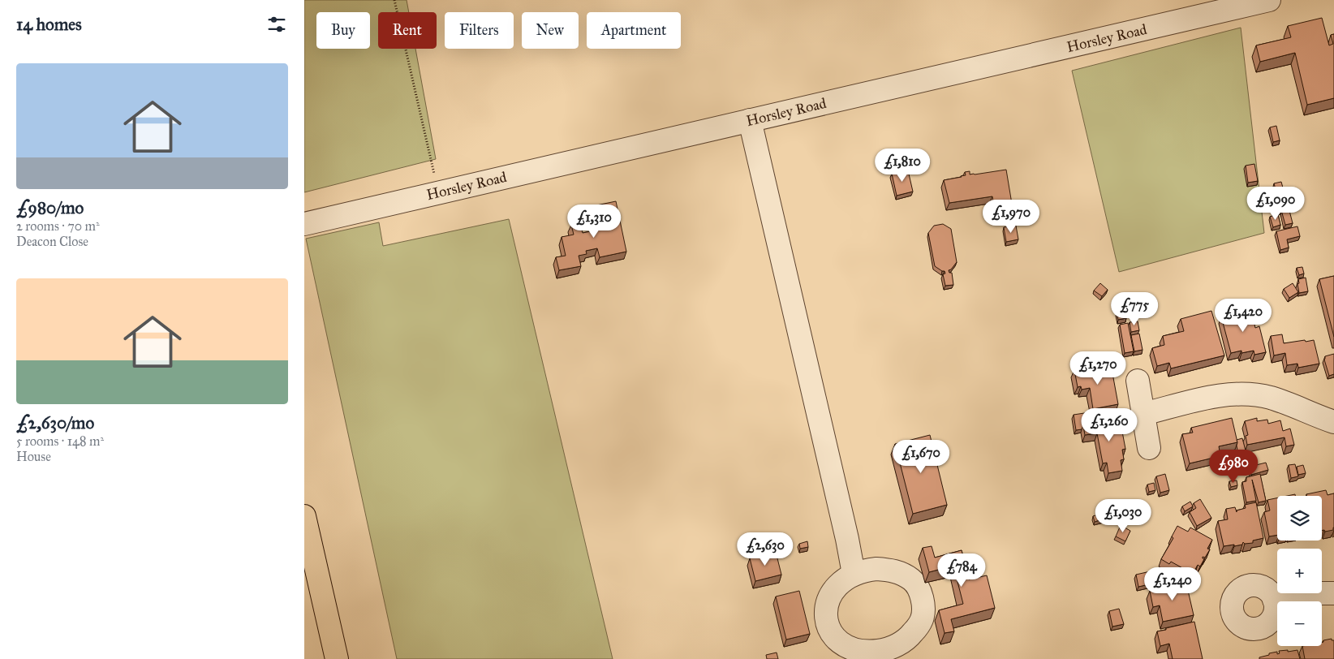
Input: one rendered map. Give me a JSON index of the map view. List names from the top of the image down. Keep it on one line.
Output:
{"streets":{"street":["Horsley Road"]},"page":{"heading":"14 homes","chip":["Buy","Rent","Filters","New","Apartment"],"list":[{"name":"£980/mo","note":"2 rooms · 70 m² · Deacon Close"},{"name":"£2,630/mo","note":"5 rooms · 148 m² · House"}],"price":["£1,810","£1,090","£1,970","£1,310","£775","£1,420","£1,270","£1,260","£1,670","£980","£1,030","£2,630","£784","£1,240"],"map_buttons":["+","−"]}}
